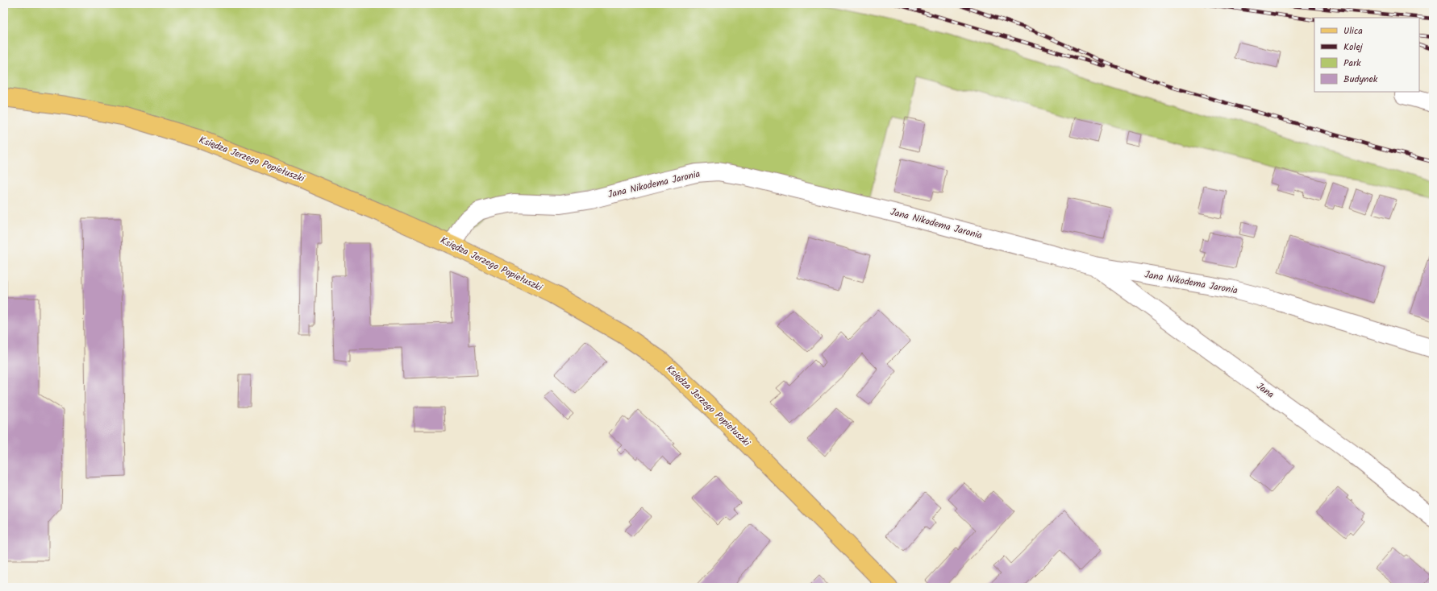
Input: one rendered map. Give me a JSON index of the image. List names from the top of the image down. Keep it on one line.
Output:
{"streets":{"main road":["Księdza Jerzego Popiełuszki"],"street":["Jana Nikodema Jaronia","Jana"]},"crossings":[["Księdza Jerzego Popiełuszki","Jana Nikodema Jaronia"],["Jana Nikodema Jaronia","Jana"]],"legend":["Ulica","Kolej","Park","Budynek"]}
